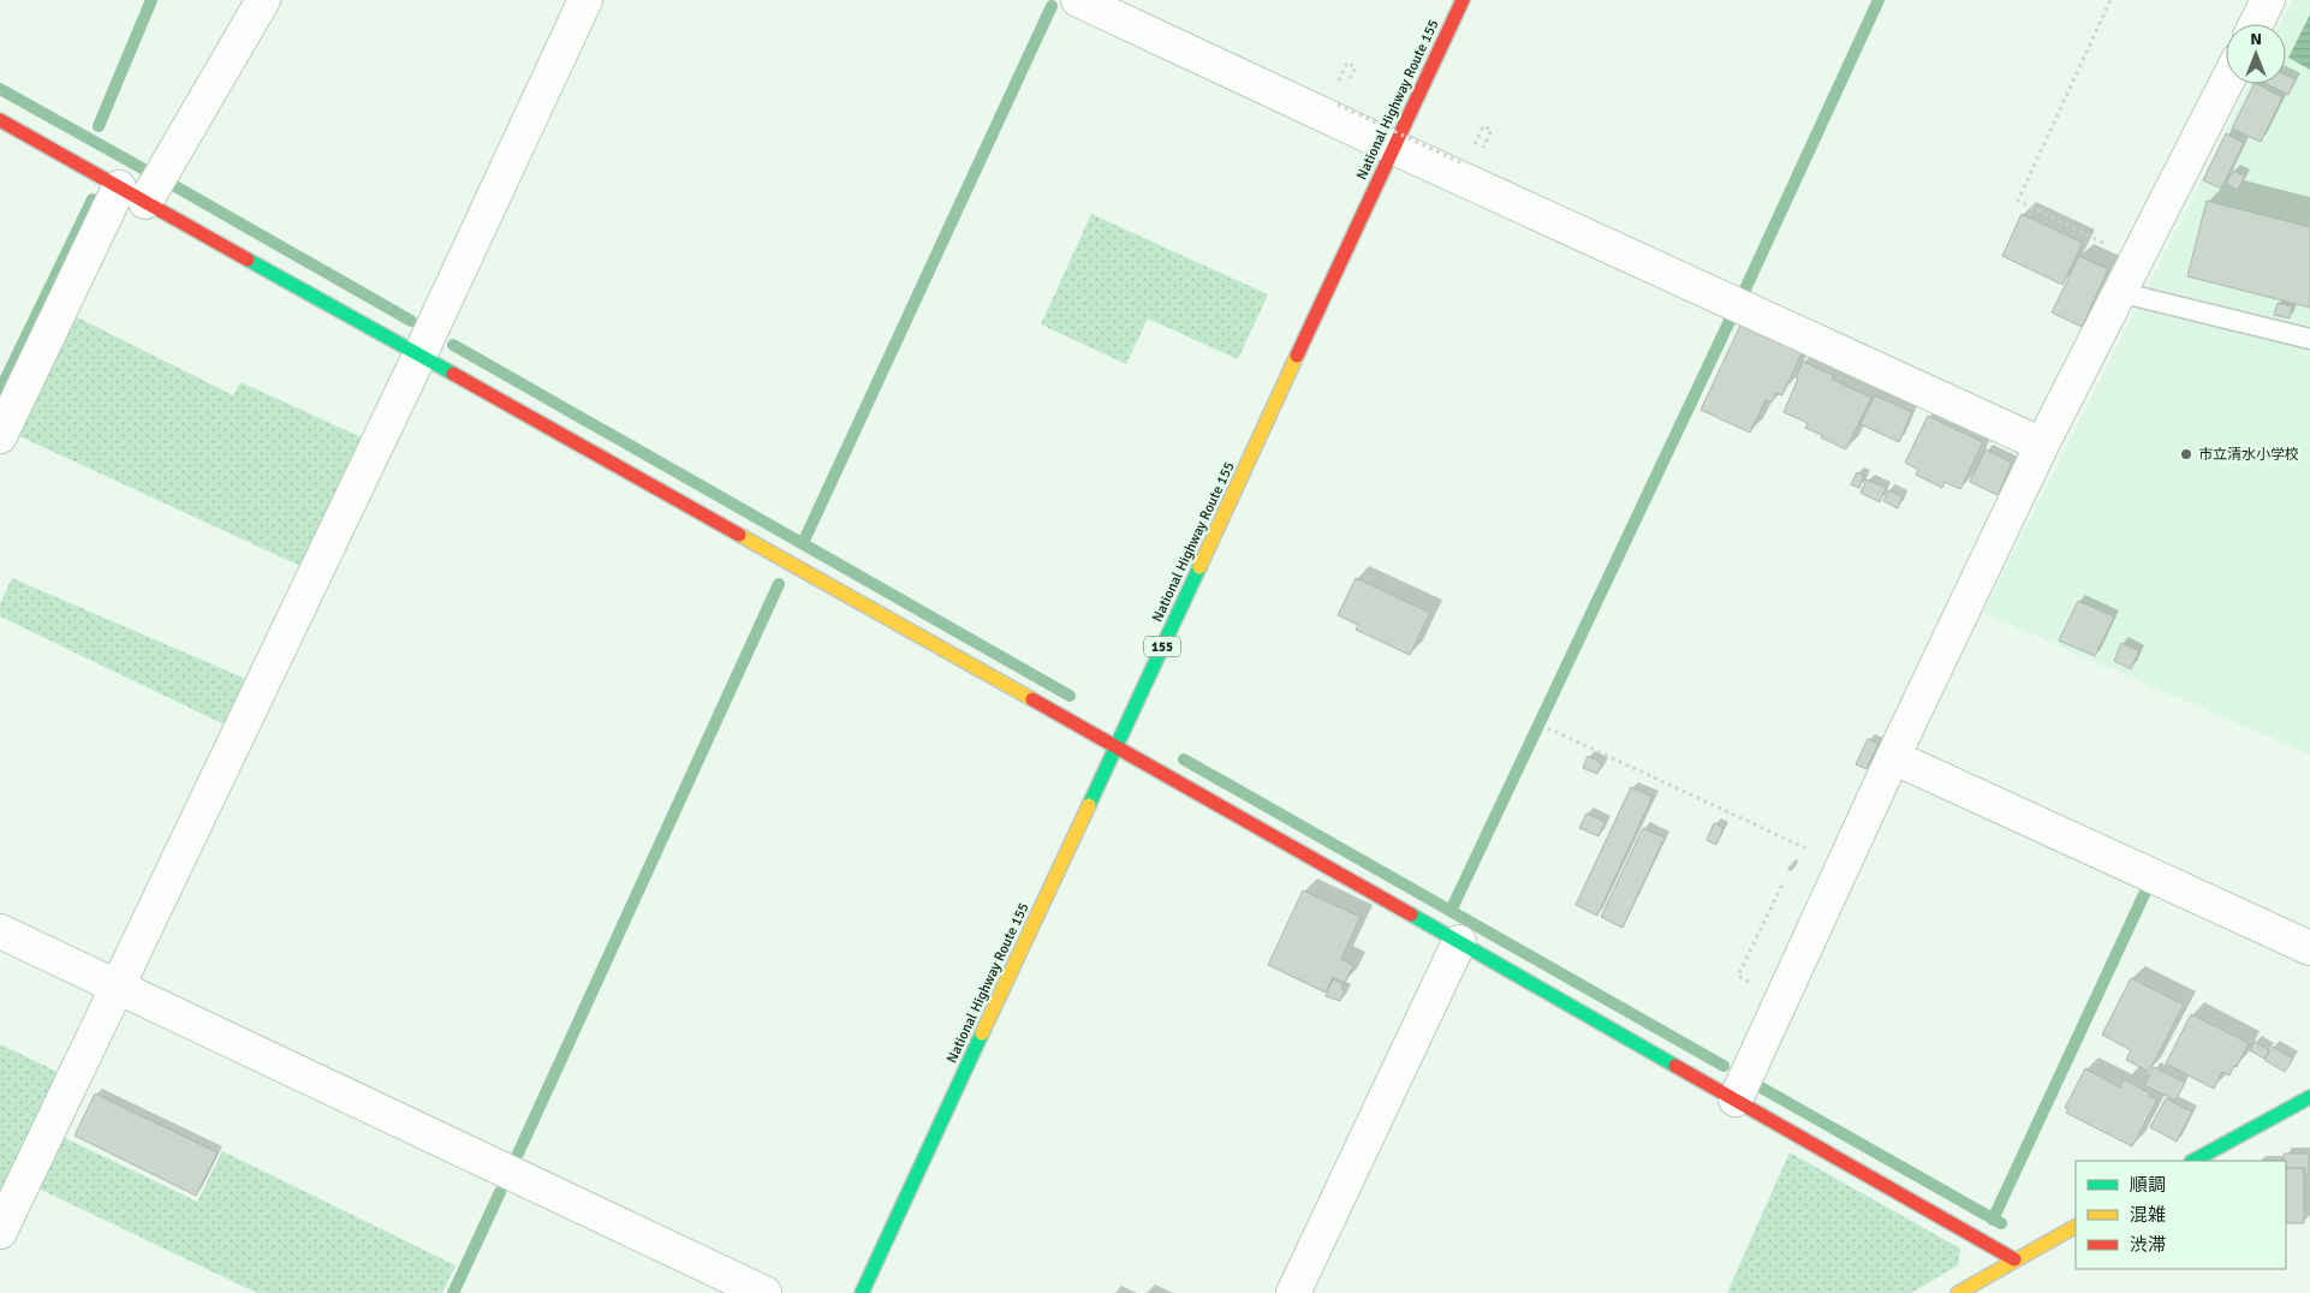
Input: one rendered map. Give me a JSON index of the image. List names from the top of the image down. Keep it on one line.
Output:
{"streets":{"main road":["National Highway Route 155","155"]},"places":["市立清水小学校"],"legend":["順調","混雑","渋滞"],"north":"top"}
